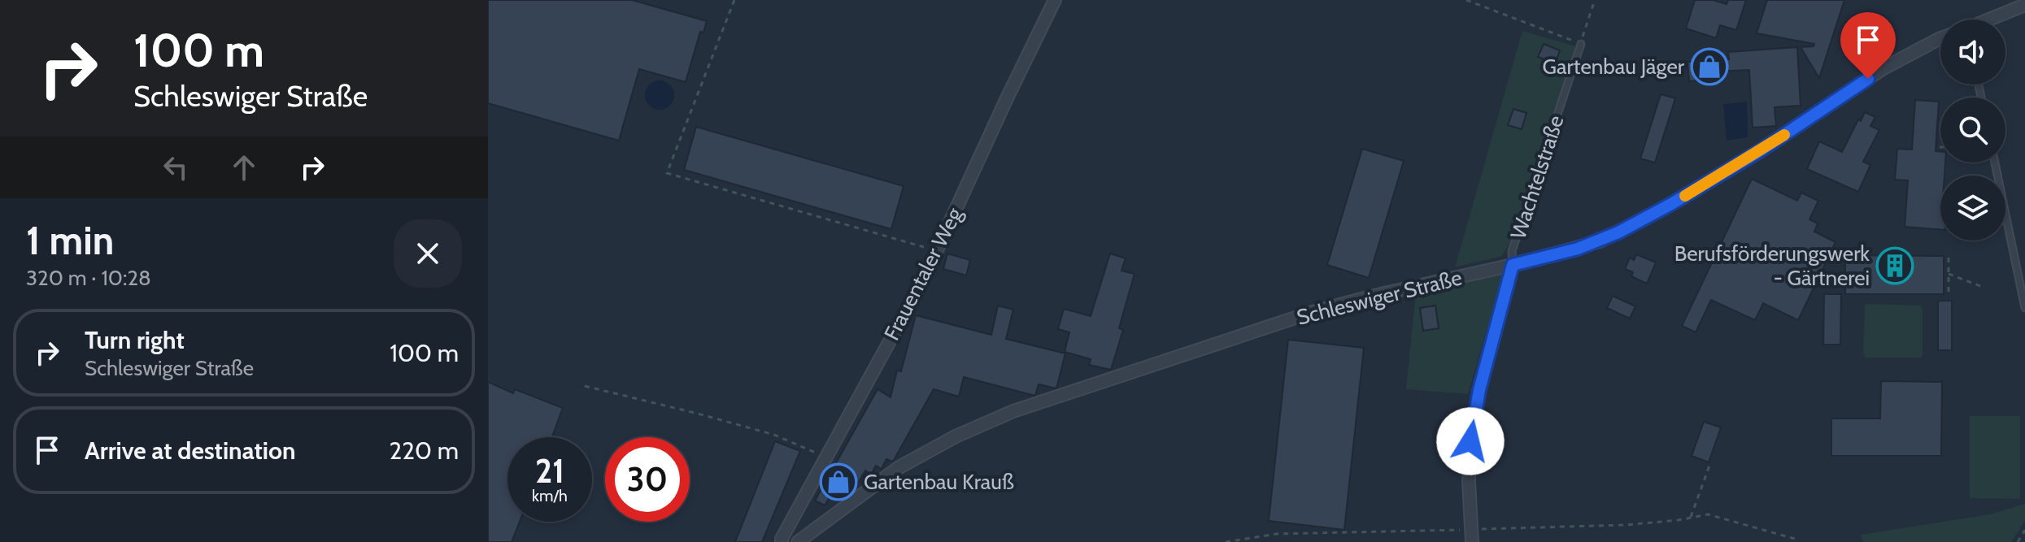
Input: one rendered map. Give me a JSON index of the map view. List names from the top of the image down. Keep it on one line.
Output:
{"streets":{"street":["Wachtelstraße","Frauentaler Weg","Schleswiger Straße"]},"crossings":[["Wachtelstraße","Schleswiger Straße"]],"places":{"shop":["Gartenbau Jäger","Gartenbau Krauß"],"building":["Berufsförderungswerk - Gärtnerei"]},"page":{"turn":["100 m","Schleswiger Straße"],"heading":["1 min","320 m · 10:28"],"list":[{"name":"Turn right","note":"Schleswiger Straße","value":"100 m"},{"name":"Arrive at destination","value":"220 m"}],"speed":"21 km/h","limit":"30"}}
